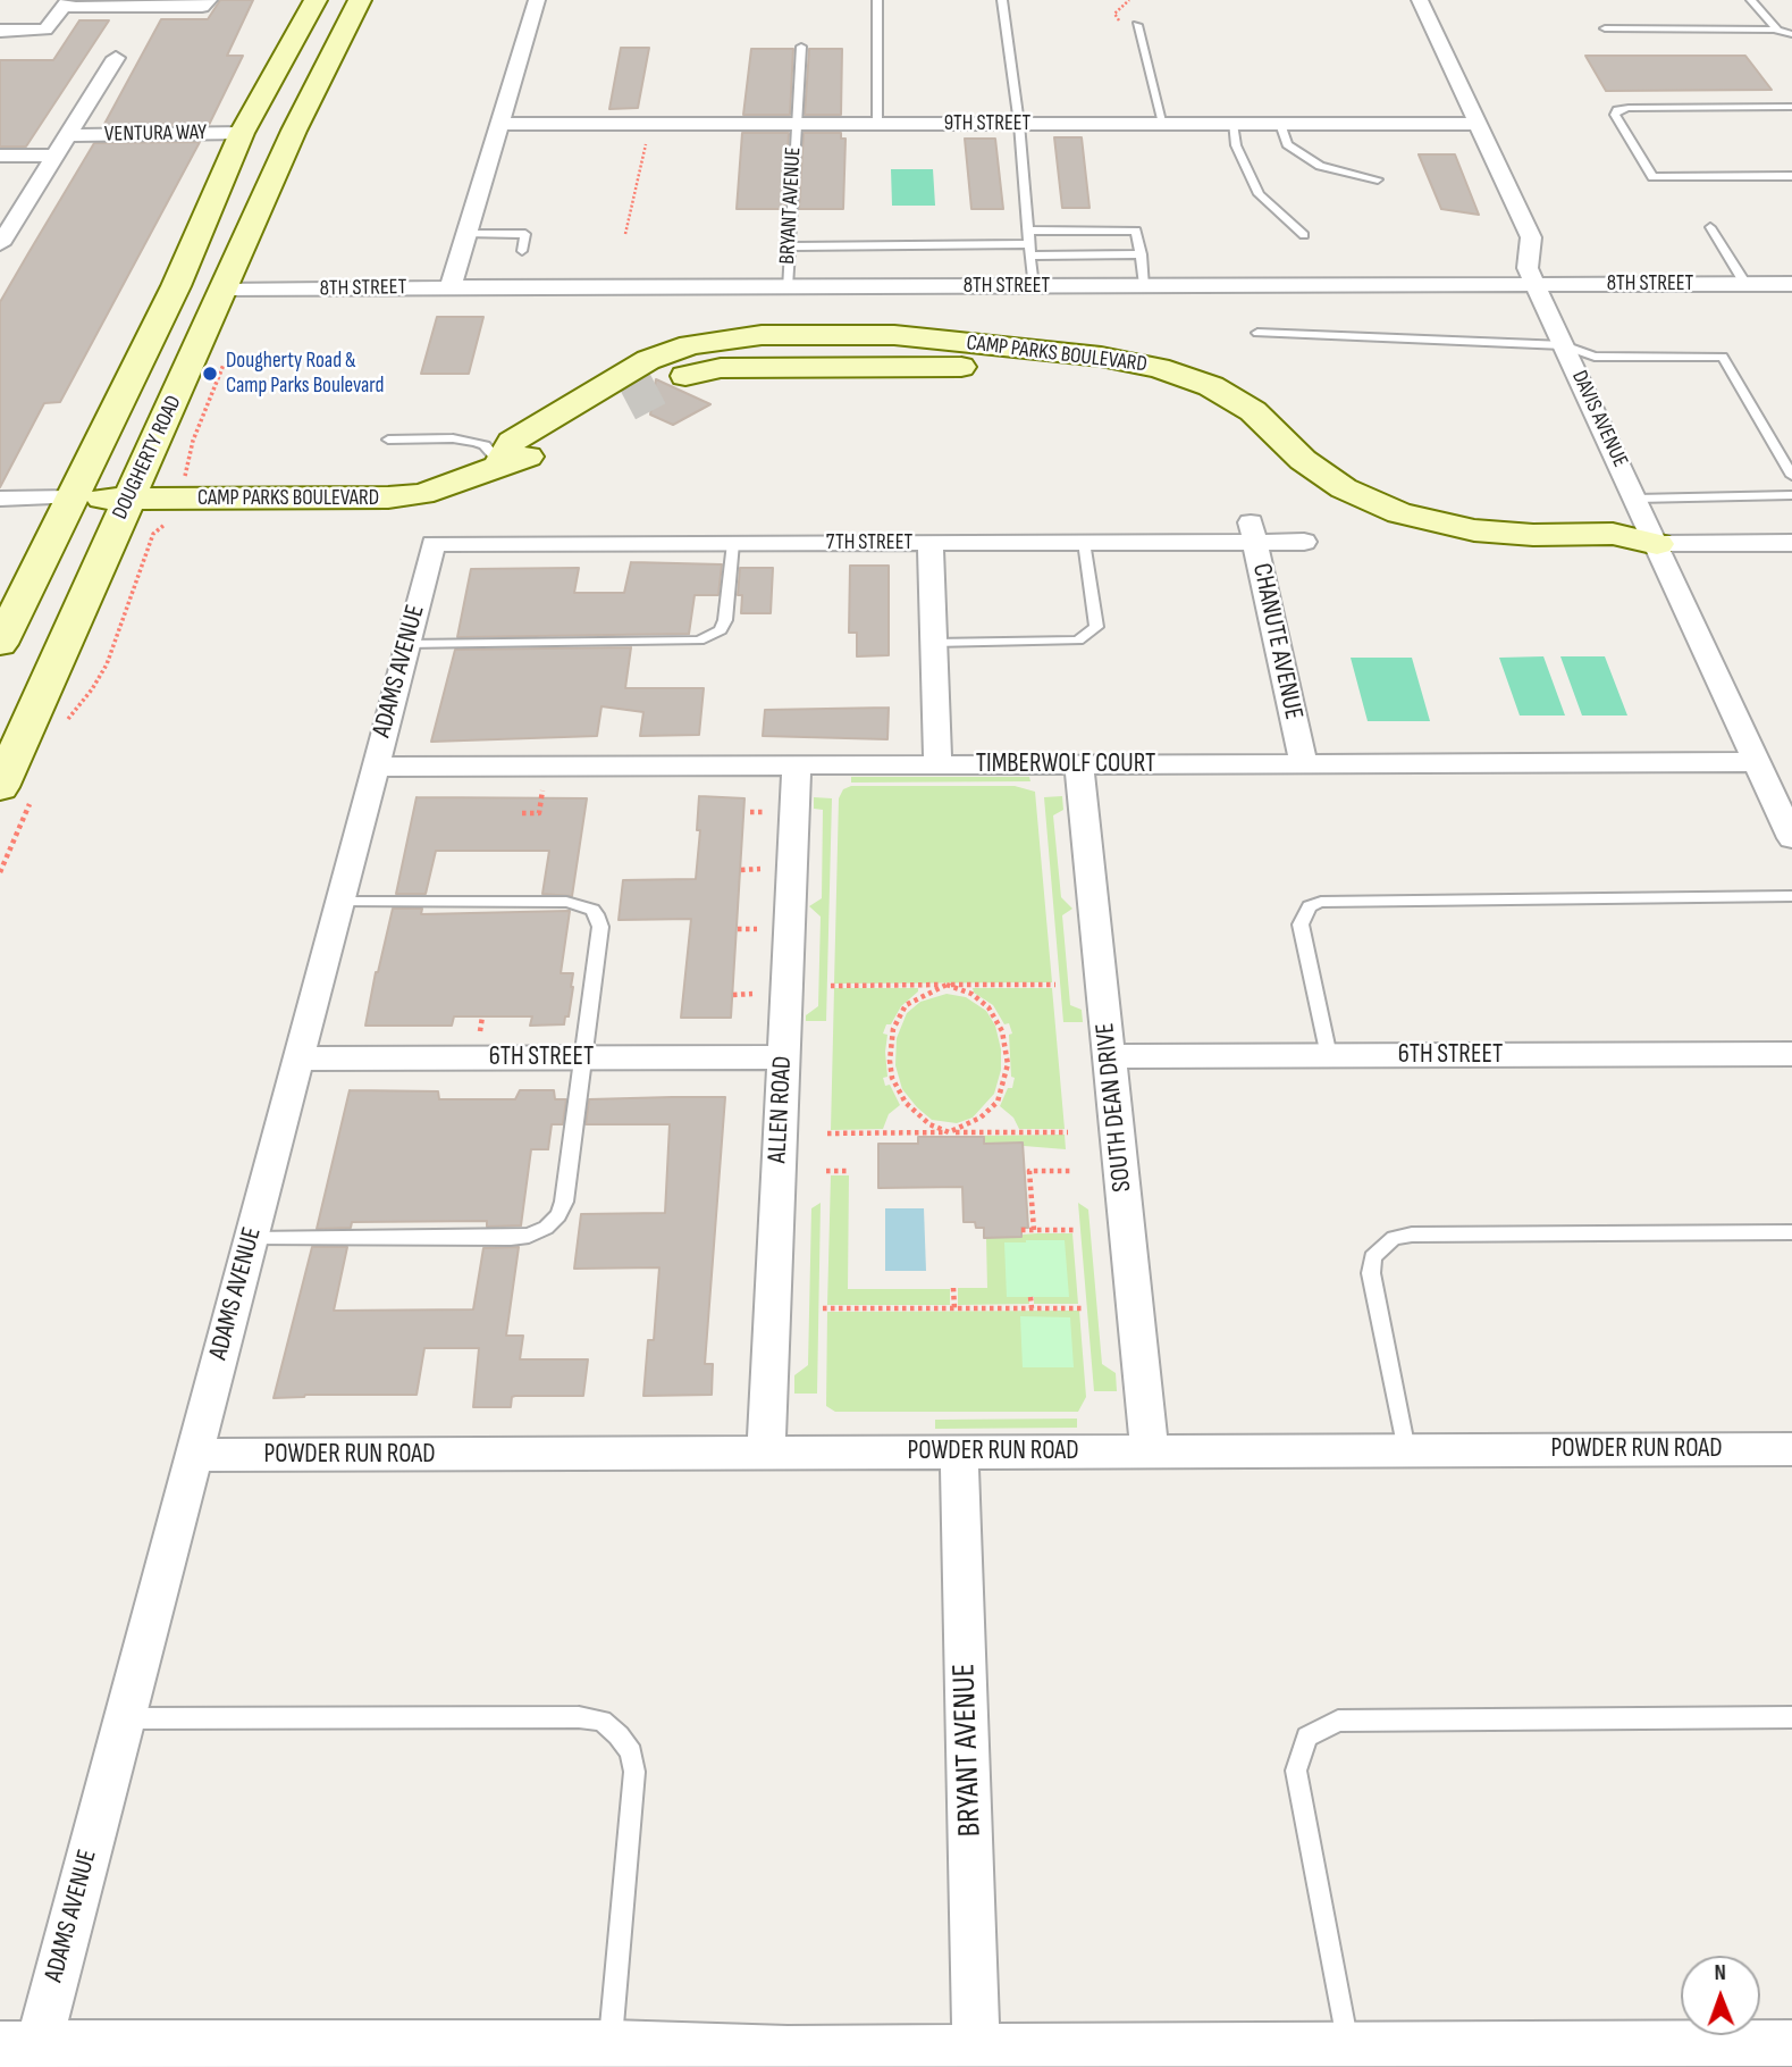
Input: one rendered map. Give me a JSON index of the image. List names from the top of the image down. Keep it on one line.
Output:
{"streets":{"main road":["CAMP PARKS BOULEVARD","DOUGHERTY ROAD"],"street":["9TH STREET","VENTURA WAY","BRYANT AVENUE","8TH STREET","DAVIS AVENUE","7TH STREET","CHANUTE AVENUE","ADAMS AVENUE","TIMBERWOLF COURT","6TH STREET","SOUTH DEAN DRIVE","ALLEN ROAD","POWDER RUN ROAD"]},"crossings":[["9TH STREET","BRYANT AVENUE"],["9TH STREET","DAVIS AVENUE"],["VENTURA WAY","DOUGHERTY ROAD"],["BRYANT AVENUE","8TH STREET"],["BRYANT AVENUE","POWDER RUN ROAD"],["8TH STREET","DAVIS AVENUE"],["8TH STREET","DOUGHERTY ROAD"],["CAMP PARKS BOULEVARD","DAVIS AVENUE"],["CAMP PARKS BOULEVARD","DOUGHERTY ROAD"],["DAVIS AVENUE","TIMBERWOLF COURT"],["7TH STREET","CHANUTE AVENUE"],["7TH STREET","ADAMS AVENUE"],["CHANUTE AVENUE","TIMBERWOLF COURT"],["ADAMS AVENUE","TIMBERWOLF COURT"],["ADAMS AVENUE","6TH STREET"],["ADAMS AVENUE","POWDER RUN ROAD"],["TIMBERWOLF COURT","SOUTH DEAN DRIVE"],["TIMBERWOLF COURT","ALLEN ROAD"],["6TH STREET","SOUTH DEAN DRIVE"],["6TH STREET","ALLEN ROAD"],["SOUTH DEAN DRIVE","POWDER RUN ROAD"],["ALLEN ROAD","POWDER RUN ROAD"]],"places":["Dougherty Road & Camp Parks Boulevard"],"north":"top"}
